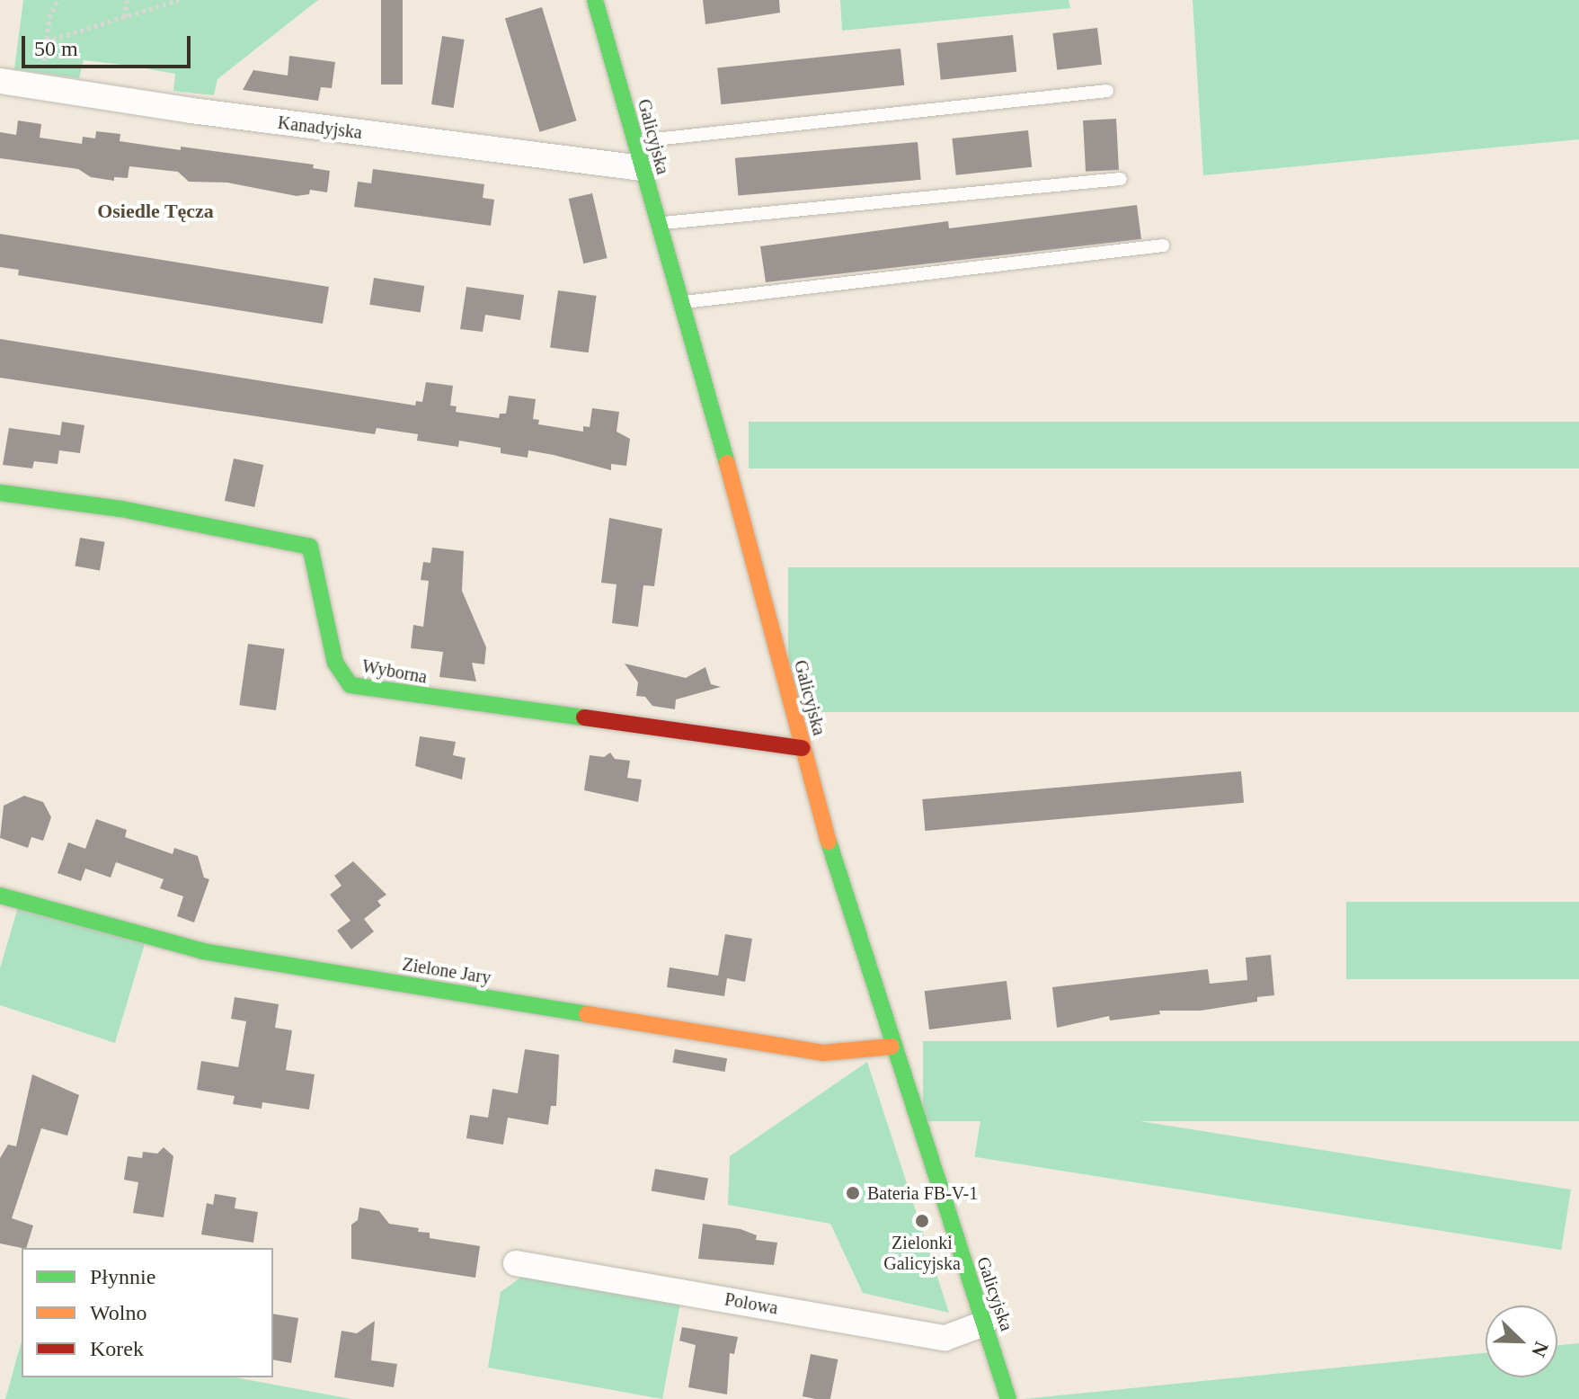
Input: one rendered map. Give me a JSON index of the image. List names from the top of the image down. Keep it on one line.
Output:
{"streets":{"street":["Kanadyjska","Galicyjska","Wyborna","Zielone Jary","Polowa"]},"crossings":[["Kanadyjska","Galicyjska"],["Galicyjska","Wyborna"],["Galicyjska","Zielone Jary"],["Galicyjska","Polowa"]],"districts":["Osiedle Tęcza"],"places":["Bateria FB-V-1","Zielonki Galicyjska"],"legend":["Płynnie","Wolno","Korek"],"scale_bar":"50 m","north":"bottom right"}
